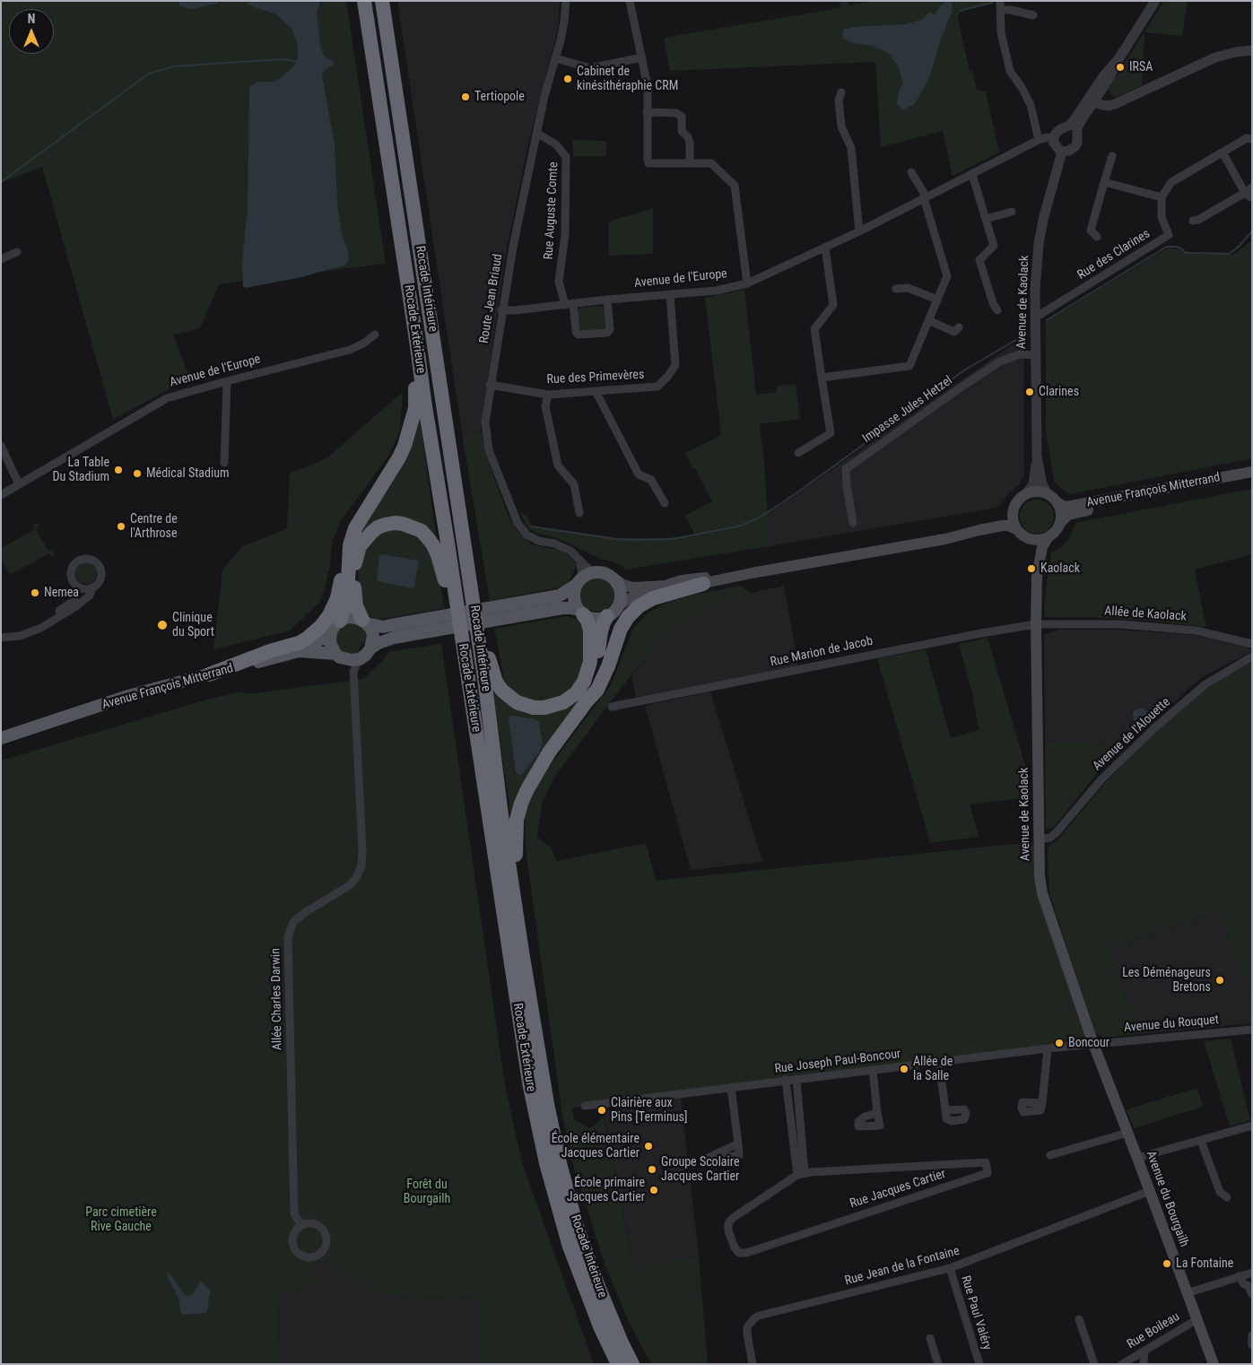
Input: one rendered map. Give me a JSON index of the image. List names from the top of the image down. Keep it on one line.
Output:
{"streets":{"highway":["Rocade Intérieure","Rocade Extérieure"],"main road":["Avenue de Kaolack","Avenue François Mitterrand","Avenue du Bourgailh"],"street":["Rue Auguste Comte","Rue des Clarines","Avenue de l'Europe","Route Jean Briaud","Rue des Primevères","Impasse Jules Hetzel","Allée de Kaolack","Rue Marion de Jacob","Avenue de l'Alouette","Allée Charles Darwin","Avenue du Rouquet","Rue Joseph Paul-Boncour","Rue Jacques Cartier","Rue Jean de la Fontaine","Rue Paul Valéry","Rue Boileau"]},"crossings":[["Rue Auguste Comte","Avenue de l'Europe"],["Rue Auguste Comte","Route Jean Briaud"],["Rue des Clarines","Avenue de Kaolack"],["Avenue de l'Europe","Route Jean Briaud"],["Avenue de l'Europe","Avenue de Kaolack"],["Avenue de l'Europe","Rue des Primevères"],["Route Jean Briaud","Rue des Primevères"],["Avenue de Kaolack","Impasse Jules Hetzel"],["Avenue de Kaolack","Avenue François Mitterrand"],["Avenue de Kaolack","Allée de Kaolack"],["Avenue de Kaolack","Rue Marion de Jacob"],["Avenue de Kaolack","Avenue de l'Alouette"],["Avenue de Kaolack","Avenue du Rouquet"],["Avenue de Kaolack","Rue Joseph Paul-Boncour"],["Avenue de Kaolack","Avenue du Bourgailh"],["Avenue François Mitterrand","Allée Charles Darwin"],["Allée de Kaolack","Rue Marion de Jacob"],["Avenue du Rouquet","Rue Joseph Paul-Boncour"],["Avenue du Rouquet","Avenue du Bourgailh"],["Rue Joseph Paul-Boncour","Avenue du Bourgailh"],["Avenue du Bourgailh","Rue Jean de la Fontaine"],["Avenue du Bourgailh","Rue Boileau"],["Rue Jean de la Fontaine","Rue Paul Valéry"]],"parks":["Forêt du Bourgailh","Parc cimetière Rive Gauche"],"places":["IRSA","Cabinet de kinésithéraphie CRM","Tertiopole","Clarines","La Table Du Stadium","Médical Stadium","Centre de l'Arthrose","Kaolack","Nemea","Clinique du Sport","Les Déménageurs Bretons","Boncour","Allée de la Salle","Clairière aux Pins [Terminus]","École élémentaire Jacques Cartier","Groupe Scolaire Jacques Cartier","École primaire Jacques Cartier","La Fontaine"],"north":"top"}
